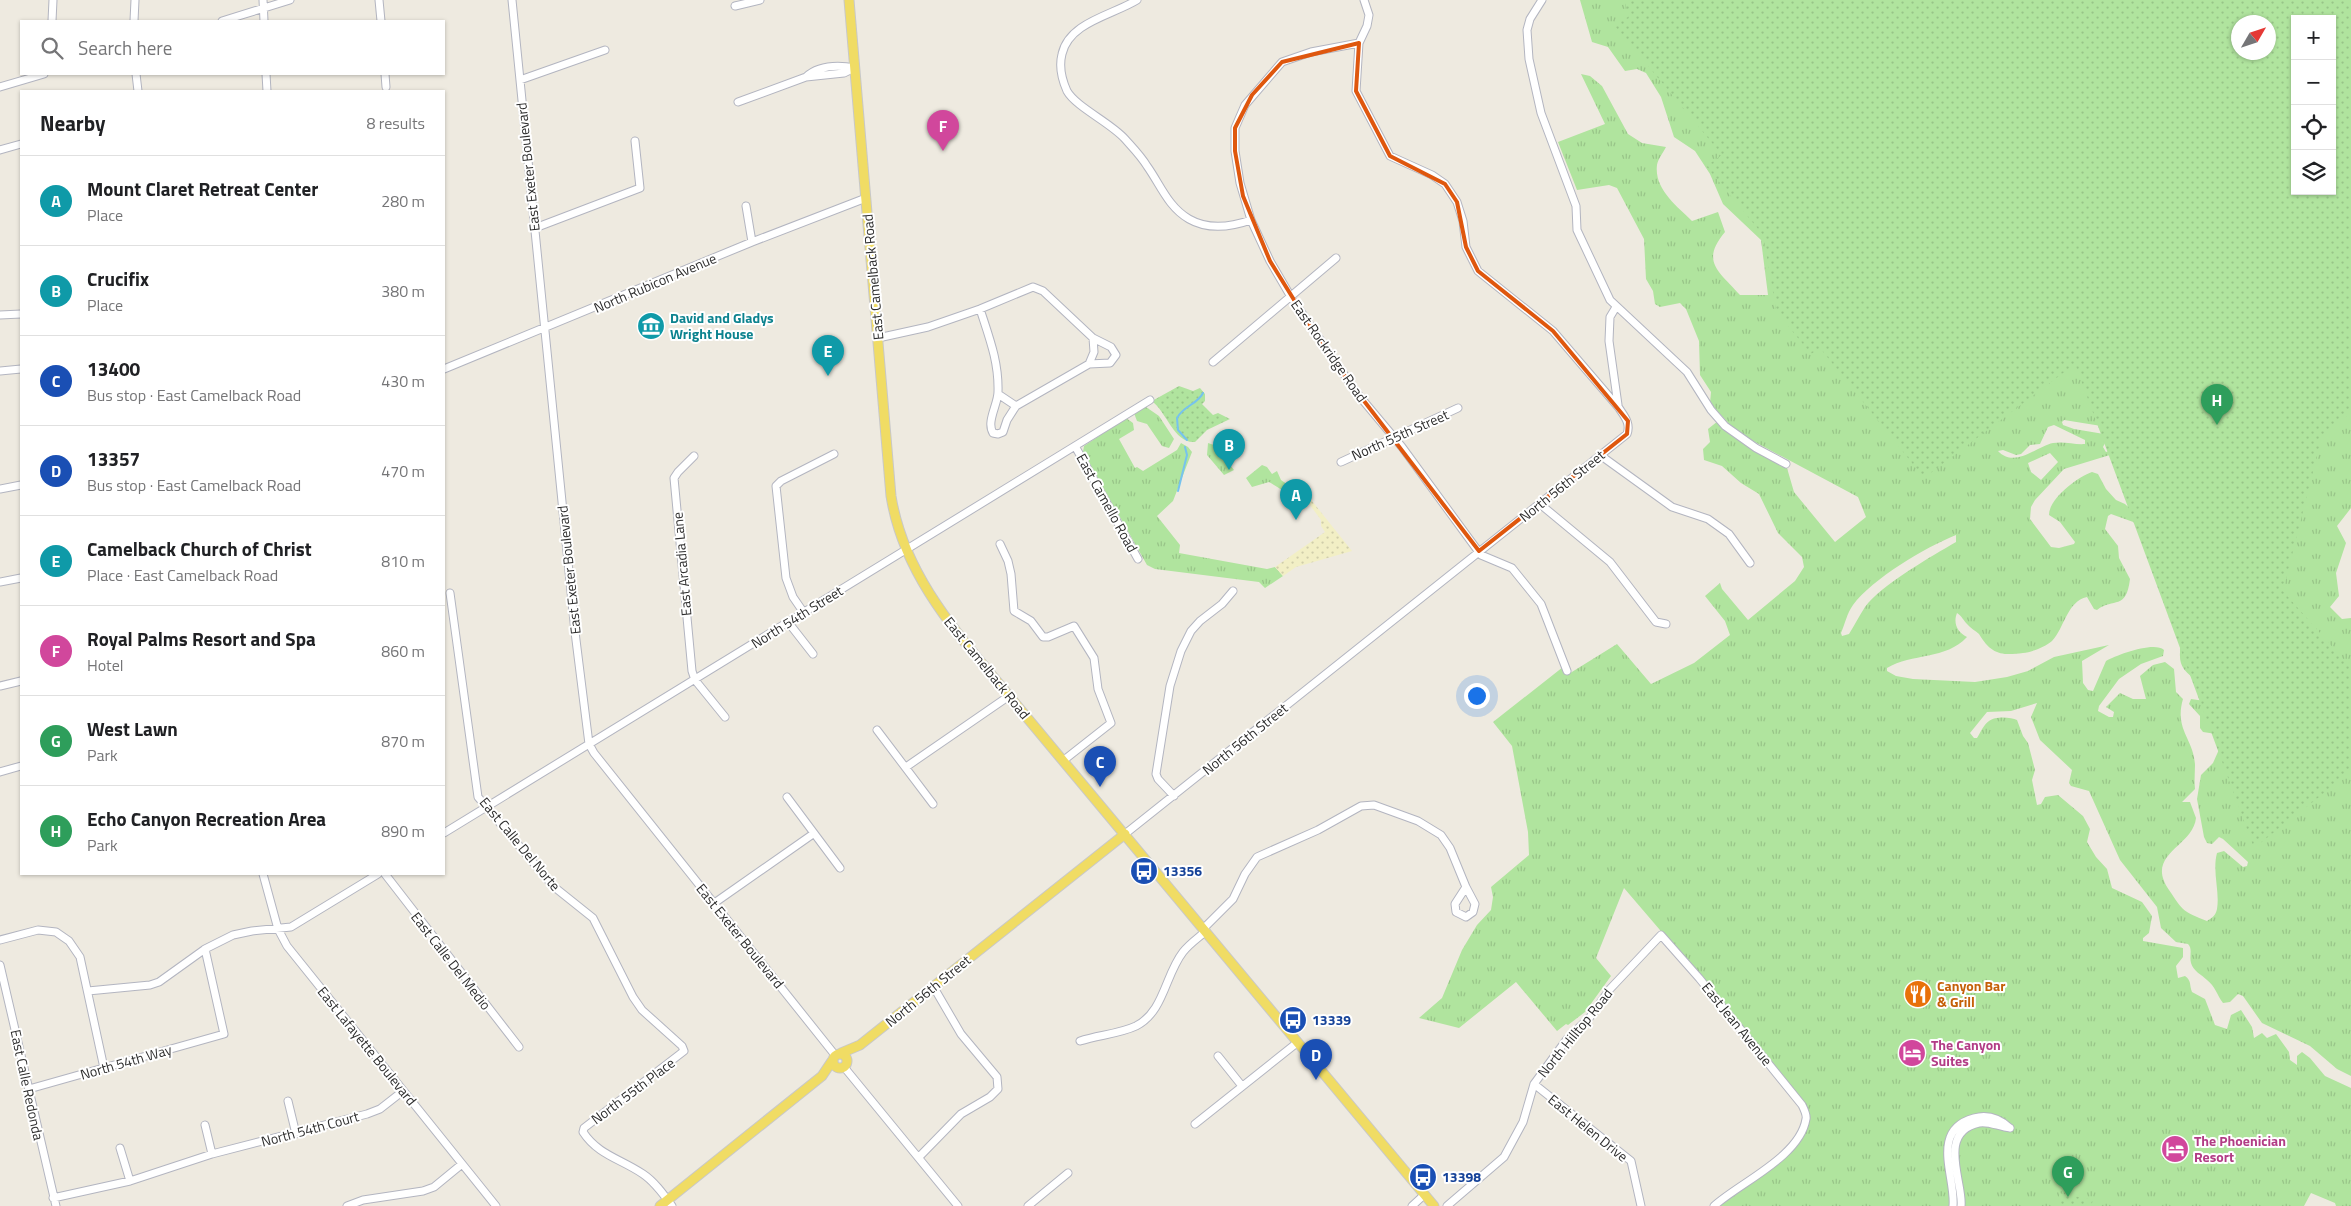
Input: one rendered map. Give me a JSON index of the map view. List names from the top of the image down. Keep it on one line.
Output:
{"streets":{"main road":["East Camelback Road","North 56th Street"],"street":["East Exeter Boulevard","North Rubicon Avenue","East Rockridge Road","North 55th Street","East Camello Road","East Arcadia Lane","North 54th Street","East Calle Del Norte","East Calle Del Medio","East Jean Avenue","North Hilltop Road","East Lafayette Boulevard","North 54th Way","East Calle Redonda","North 55th Place","East Helen Drive","North 54th Court"]},"crossings":[["East Exeter Boulevard","North Rubicon Avenue"],["East Exeter Boulevard","North 56th Street"],["East Exeter Boulevard","North 54th Street"],["East Camelback Road","North Rubicon Avenue"],["East Camelback Road","North 56th Street"],["East Camelback Road","North 54th Street"],["East Rockridge Road","North 55th Street"],["East Rockridge Road","North 56th Street"],["North 56th Street","North 55th Place"],["East Camello Road","North 54th Street"],["East Arcadia Lane","North 54th Street"],["North 54th Street","East Calle Del Norte"],["East Calle Del Norte","North 55th Place"],["East Jean Avenue","North Hilltop Road"],["North Hilltop Road","East Helen Drive"],["East Lafayette Boulevard","North 54th Court"],["North 54th Way","East Calle Redonda"],["East Calle Redonda","North 54th Court"]],"places":{"museum":["David and Gladys Wright House"],"bus stop":["13356","13339","13398"],"restaurant":["Canyon Bar & Grill"],"hotel":["The Canyon Suites","The Phoenician Resort"]},"north":"top right","page":{"map_buttons":["+","−"],"search":"Search here","heading":["Nearby","8 results"],"pins":["F","E","H","B","A","C","D","G"],"list":[{"mark":"A","name":"Mount Claret Retreat Center","note":"Place","value":"280 m"},{"mark":"B","name":"Crucifix","note":"Place","value":"380 m"},{"mark":"C","name":"13400","note":"Bus stop · East Camelback Road","value":"430 m"},{"mark":"D","name":"13357","note":"Bus stop · East Camelback Road","value":"470 m"},{"mark":"E","name":"Camelback Church of Christ","note":"Place · East Camelback Road","value":"810 m"},{"mark":"F","name":"Royal Palms Resort and Spa","note":"Hotel","value":"860 m"},{"mark":"G","name":"West Lawn","note":"Park","value":"870 m"},{"mark":"H","name":"Echo Canyon Recreation Area","note":"Park","value":"890 m"}]}}
